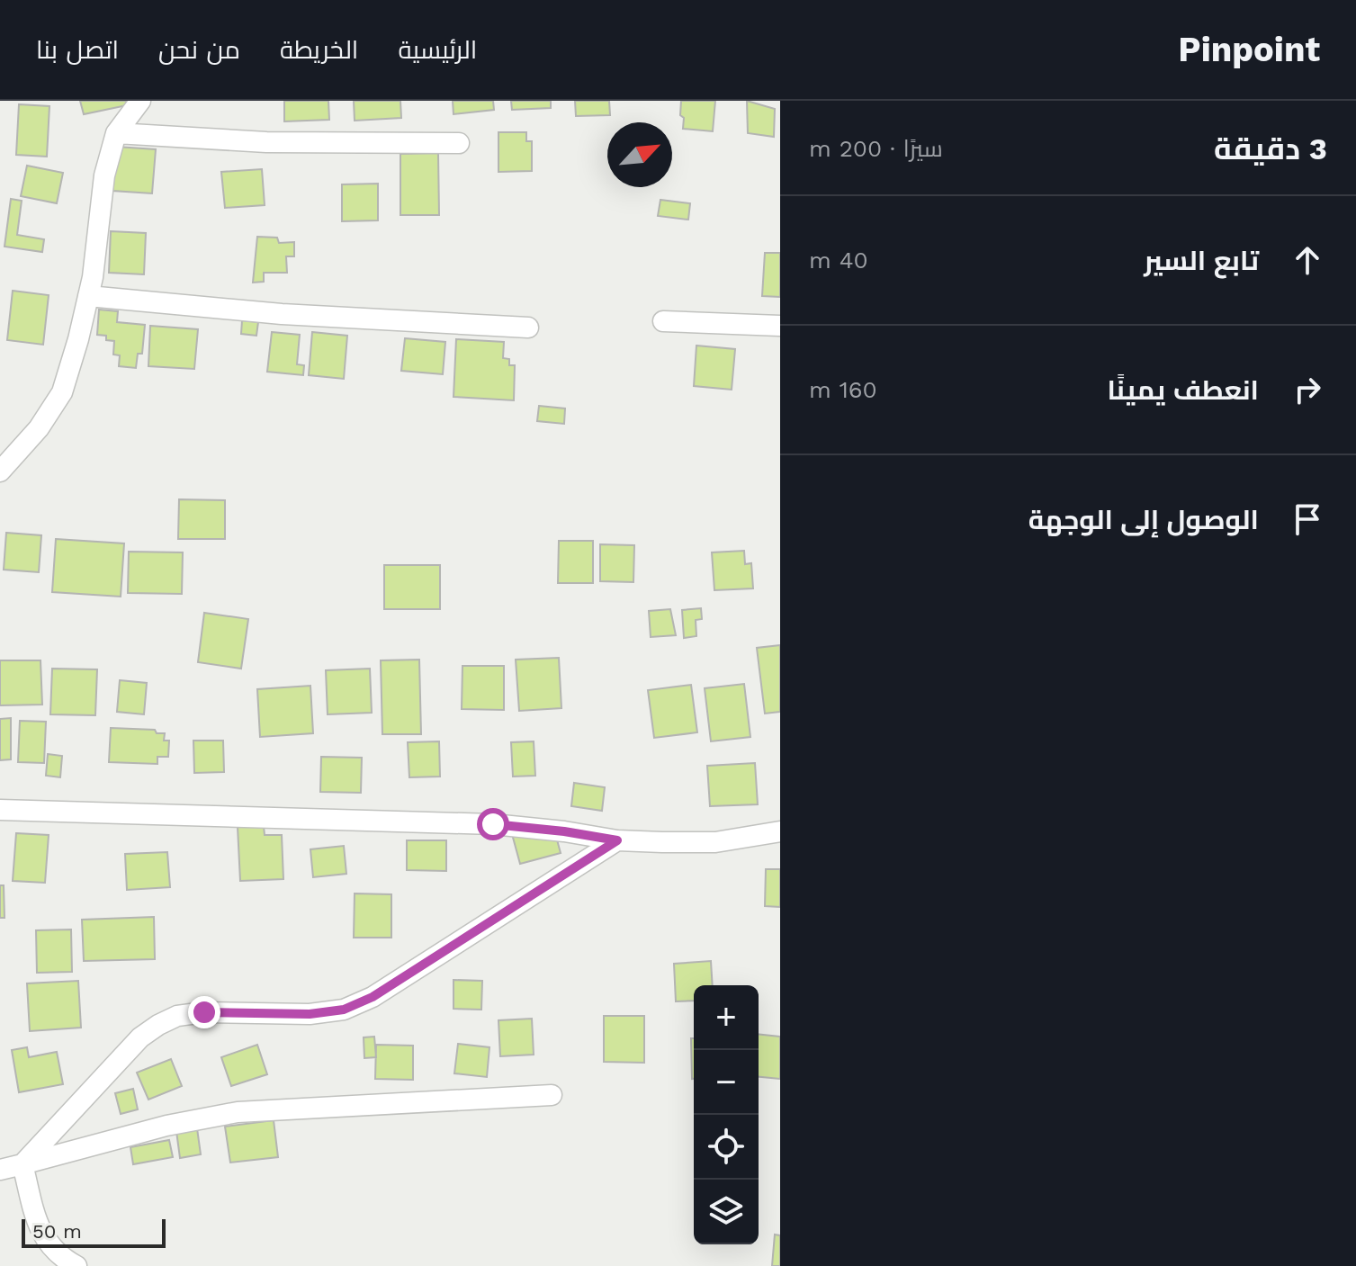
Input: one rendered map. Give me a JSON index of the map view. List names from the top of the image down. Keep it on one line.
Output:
{"scale_bar":"50 m","north":"top right","page":{"header":"Pinpoint","nav":["الرئيسية","الخريطة","من نحن","اتصل بنا"],"heading":["3 دقيقة","سيرًا · 200 m"],"list":[["تابع السير","40 m"],["انعطف يمينًا","160 m"],"الوصول إلى الوجهة"],"map_buttons":["+","−"],"scale":"50 m"}}
